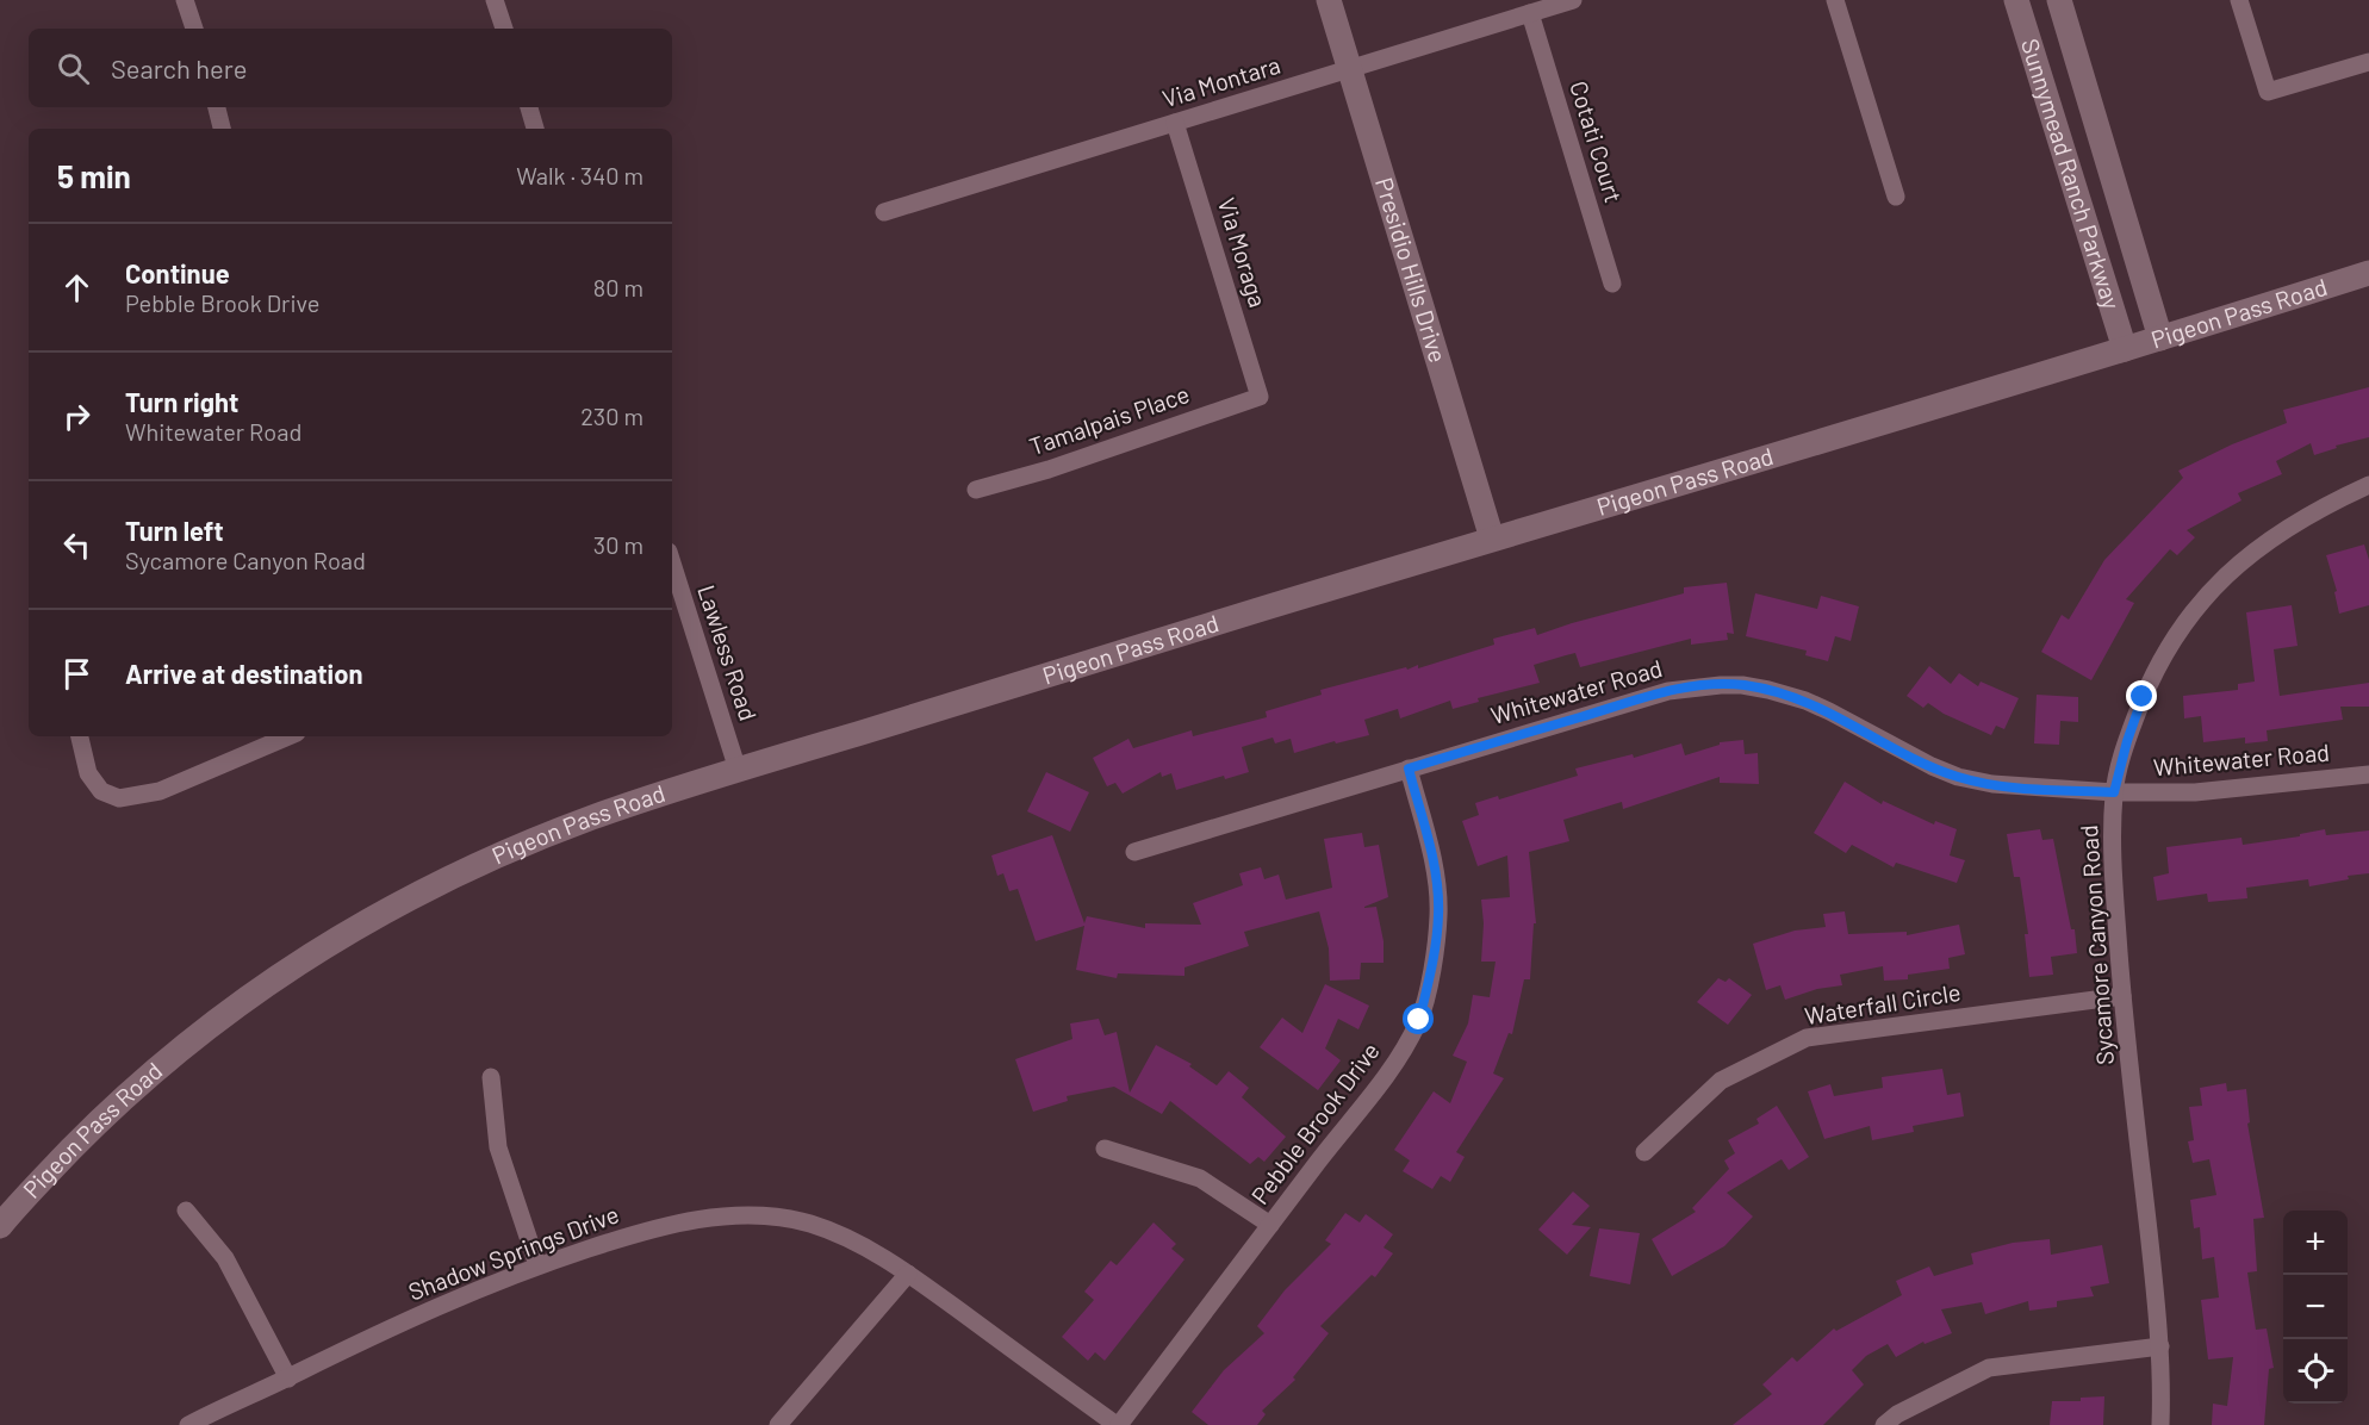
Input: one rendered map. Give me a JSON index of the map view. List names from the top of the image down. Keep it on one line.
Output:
{"streets":{"street":["Via Montara","Cotati Court","Sunnymead Ranch Parkway","Via Moraga","Presidio Hills Drive","Pigeon Pass Road","Tamalpais Place","Lawless Road","Whitewater Road","Sycamore Canyon Road","Waterfall Circle","Pebble Brook Drive","Shadow Springs Drive"]},"crossings":[["Via Montara","Cotati Court"],["Via Montara","Via Moraga"],["Via Montara","Presidio Hills Drive"],["Sunnymead Ranch Parkway","Pigeon Pass Road"],["Via Moraga","Tamalpais Place"],["Presidio Hills Drive","Pigeon Pass Road"],["Pigeon Pass Road","Lawless Road"],["Whitewater Road","Sycamore Canyon Road"],["Whitewater Road","Pebble Brook Drive"],["Sycamore Canyon Road","Waterfall Circle"],["Pebble Brook Drive","Shadow Springs Drive"]],"page":{"search":"Search here","heading":["5 min","Walk · 340 m"],"list":[["Continue","Pebble Brook Drive","80 m"],["Turn right","Whitewater Road","230 m"],["Turn left","Sycamore Canyon Road","30 m"],"Arrive at destination"],"map_buttons":["+","−"]}}
